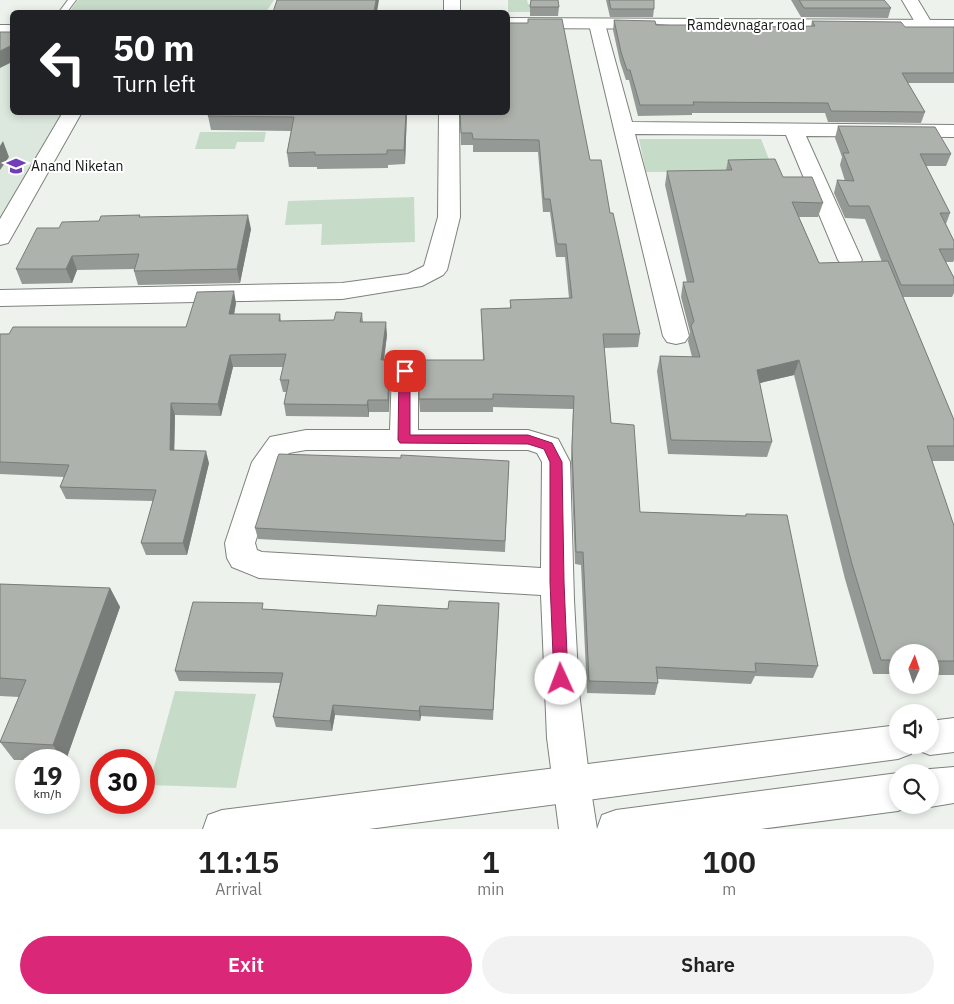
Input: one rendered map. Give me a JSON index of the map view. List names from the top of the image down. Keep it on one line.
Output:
{"streets":{"street":["Ramdevnagar road"]},"places":{"school or university":["Anand Niketan"]},"north":"top","page":{"turn":["50 m","Turn left"],"speed":"19 km/h","limit":"30","eta":["11:15","Arrival","1","min","100","m"],"buttons":["Exit","Share"]}}
